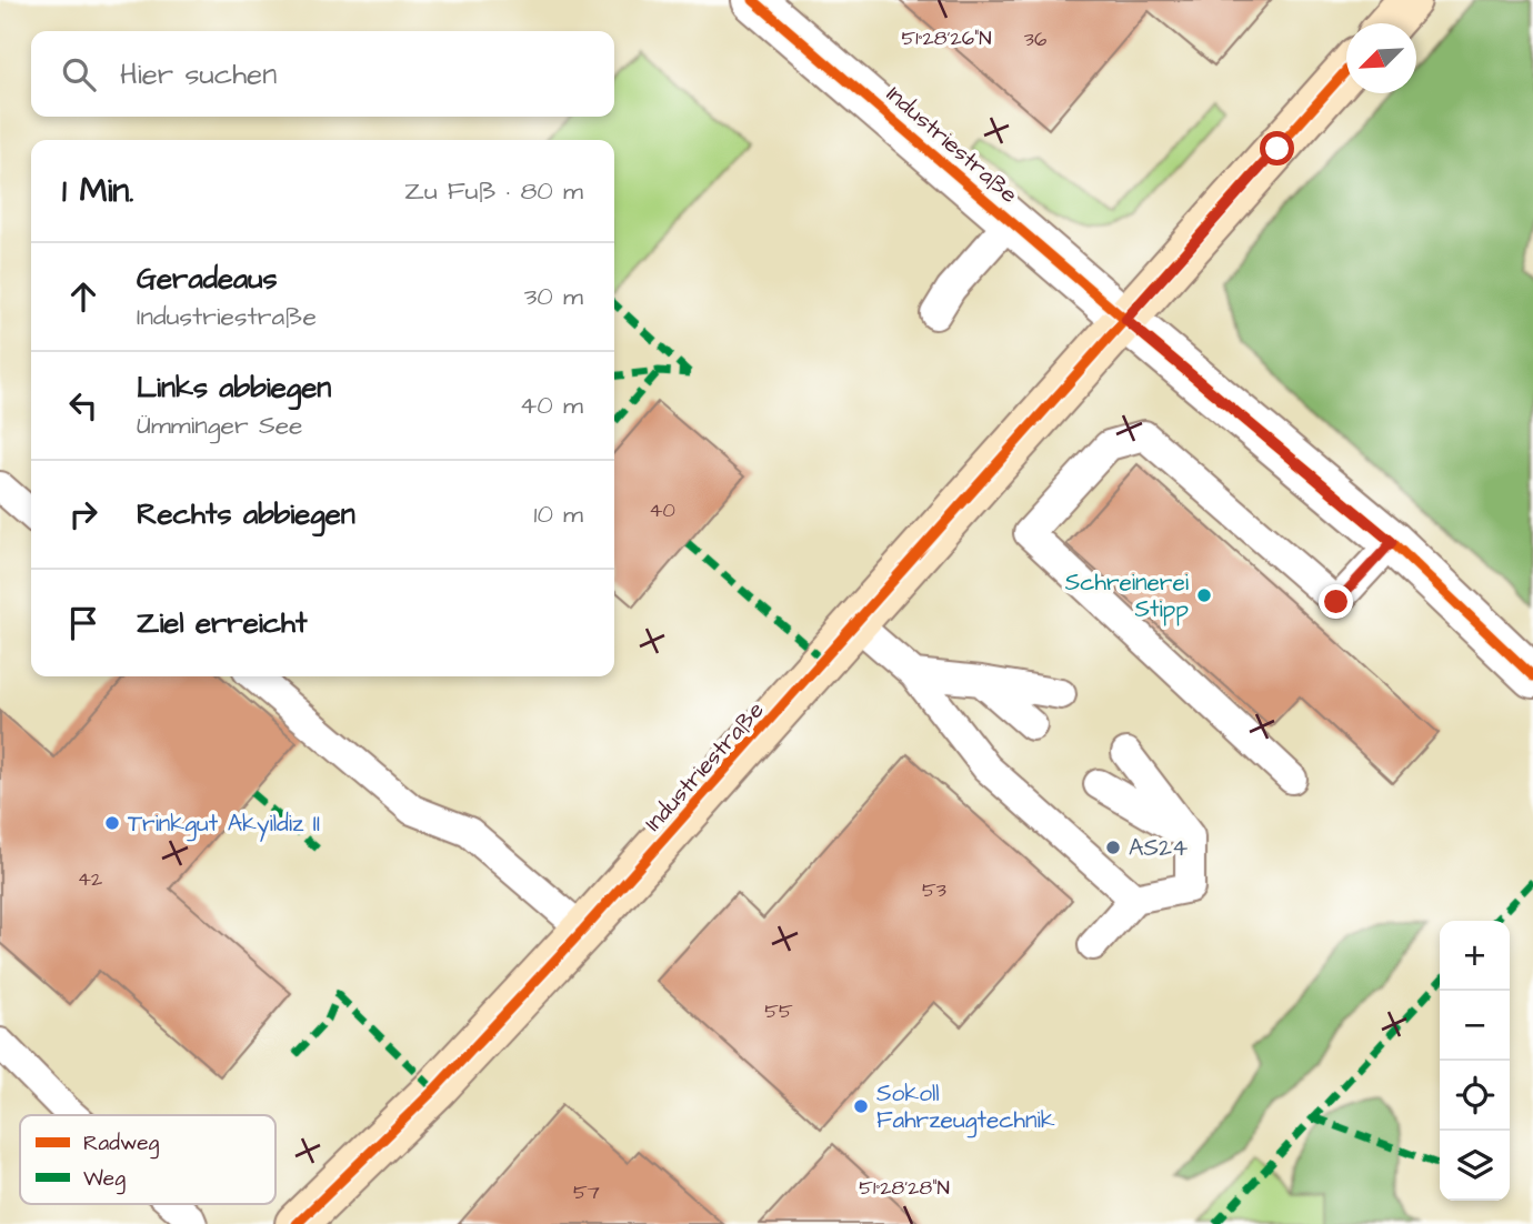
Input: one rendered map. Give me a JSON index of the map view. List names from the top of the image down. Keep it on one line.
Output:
{"streets":{"street":["Industriestraße"]},"places":["Schreinerei Stipp","Trinkgut Akyildiz II","AS24","Sokoll Fahrzeugtechnik"],"house_numbers":["36","40","42","53","55","57"],"legend":["Radweg","Weg"],"north":"bottom left","page":{"search":"Hier suchen","heading":["1 Min.","Zu Fuß · 80 m"],"list":[["Geradeaus","Industriestraße","30 m"],["Links abbiegen","Ümminger See","40 m"],["Rechts abbiegen","10 m"],"Ziel erreicht"],"map_buttons":["+","−"]},"coordinates":["51°28'26\"N","51°28'28\"N"]}
